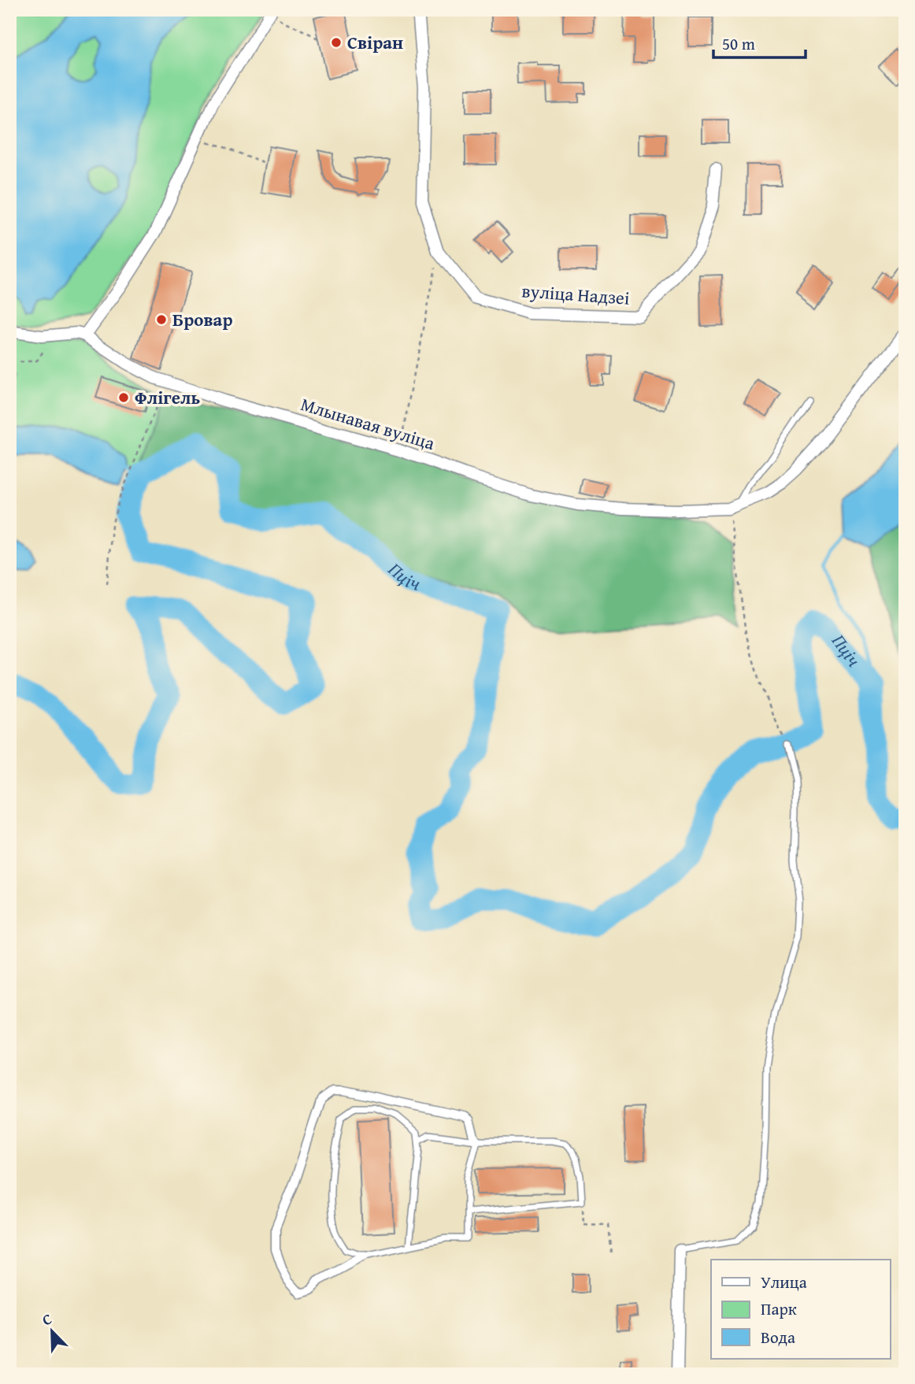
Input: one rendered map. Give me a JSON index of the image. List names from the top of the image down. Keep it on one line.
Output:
{"streets":{"street":["вуліца Надзеі","Млынавая вуліца"]},"water":["Пціч"],"places":["Свіран","Бровар","Флігель"],"legend":["Улица","Парк","Вода"],"scale_bar":"50 m","north":"top left"}
